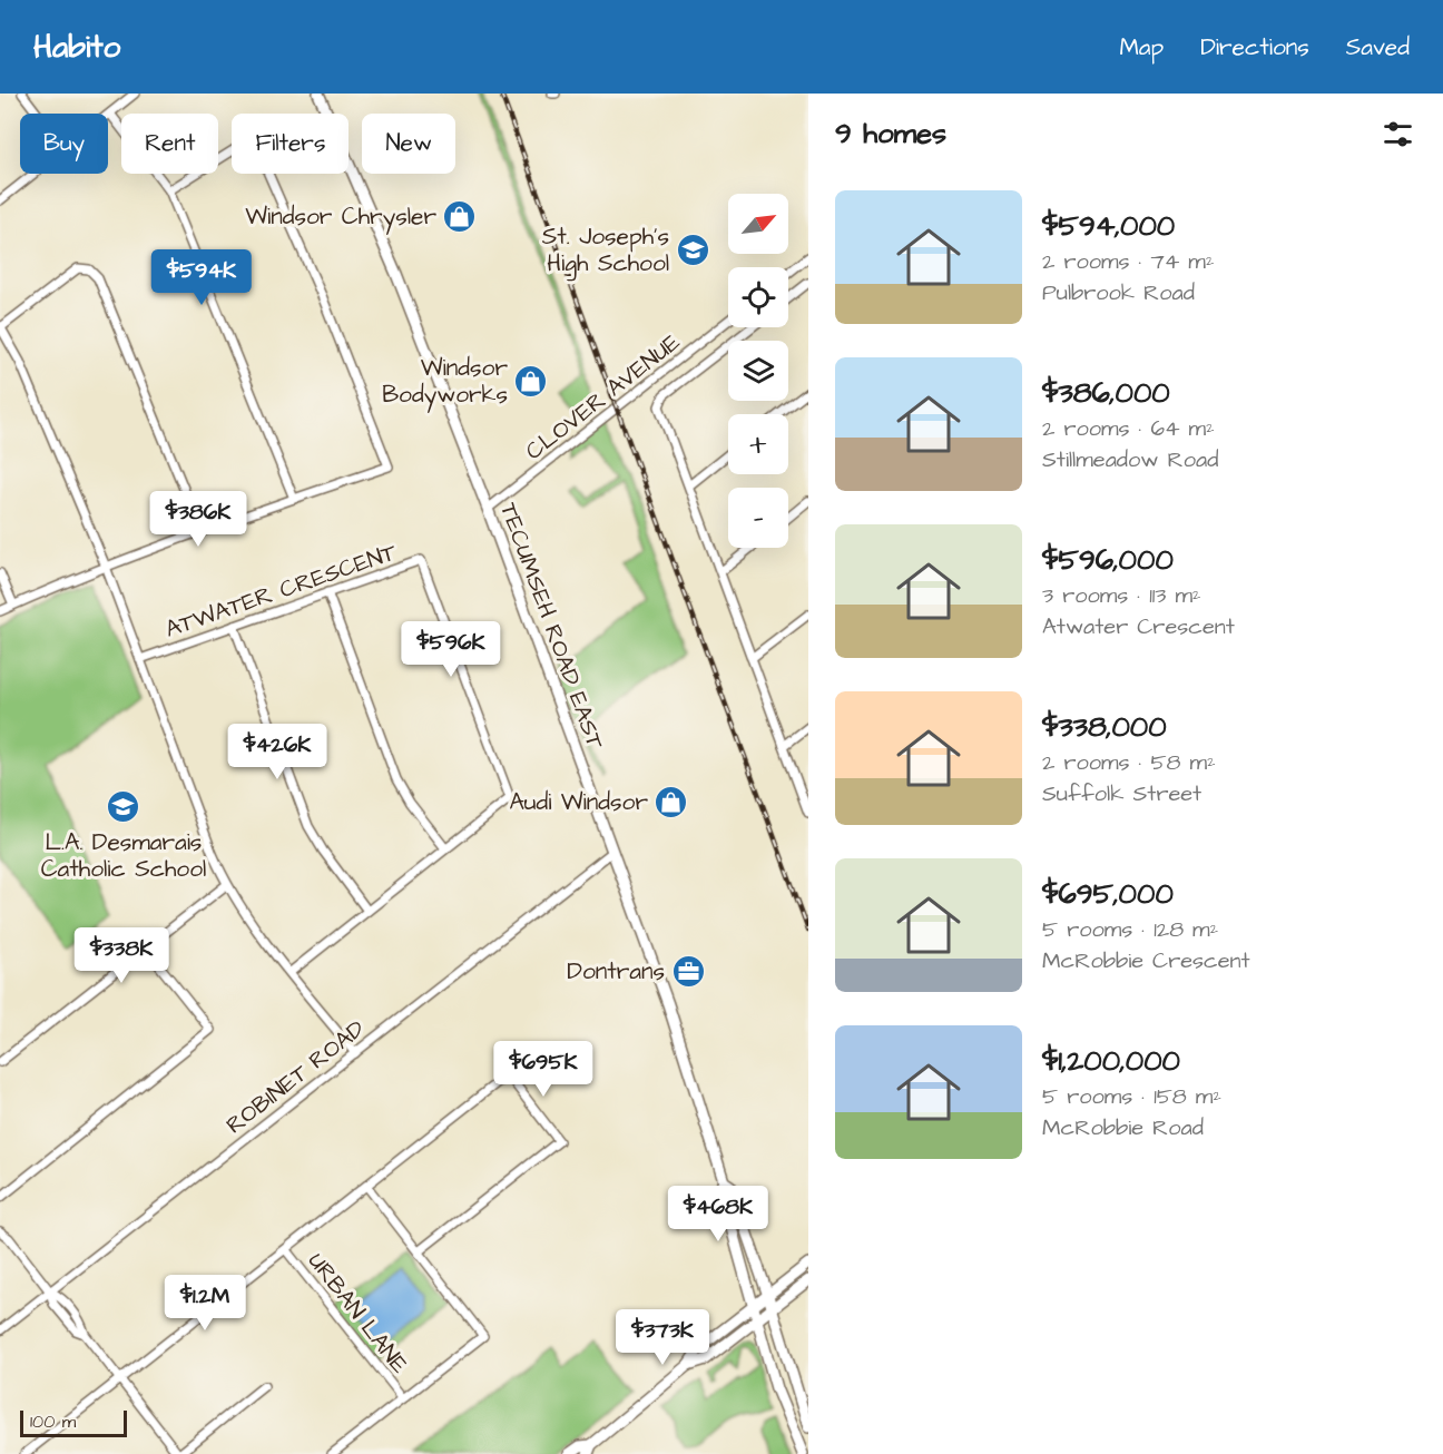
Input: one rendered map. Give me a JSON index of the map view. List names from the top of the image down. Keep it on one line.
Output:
{"streets":{"main road":["TECUMSEH ROAD EAST"],"street":["CLOVER AVENUE","ATWATER CRESCENT","ROBINET ROAD","URBAN LANE"]},"crossings":[["CLOVER AVENUE","TECUMSEH ROAD EAST"],["TECUMSEH ROAD EAST","ROBINET ROAD"]],"places":{"shop":["Windsor Chrysler","Windsor Bodyworks","Audi Windsor"],"school or university":["St. Joseph's High School","L.A. Desmarais Catholic School"],"office":["Dontrans"]},"scale_bar":"100 m","north":"top right","page":{"header":"Habito","nav":["Map","Directions","Saved"],"heading":"9 homes","chip":["Buy","Rent","Filters","New"],"list":[{"name":"$594,000","note":"2 rooms · 74 m² · Pulbrook Road"},{"name":"$386,000","note":"2 rooms · 64 m² · Stillmeadow Road"},{"name":"$596,000","note":"3 rooms · 113 m² · Atwater Crescent"},{"name":"$338,000","note":"2 rooms · 58 m² · Suffolk Street"},{"name":"$695,000","note":"5 rooms · 128 m² · McRobbie Crescent"},{"name":"$1,200,000","note":"5 rooms · 158 m² · McRobbie Road"}],"map_buttons":["+","−"],"price":["$594K","$386K","$596K","$426K","$338K","$695K","$468K","$1.2M","$373K"],"scale":"100 m"}}
